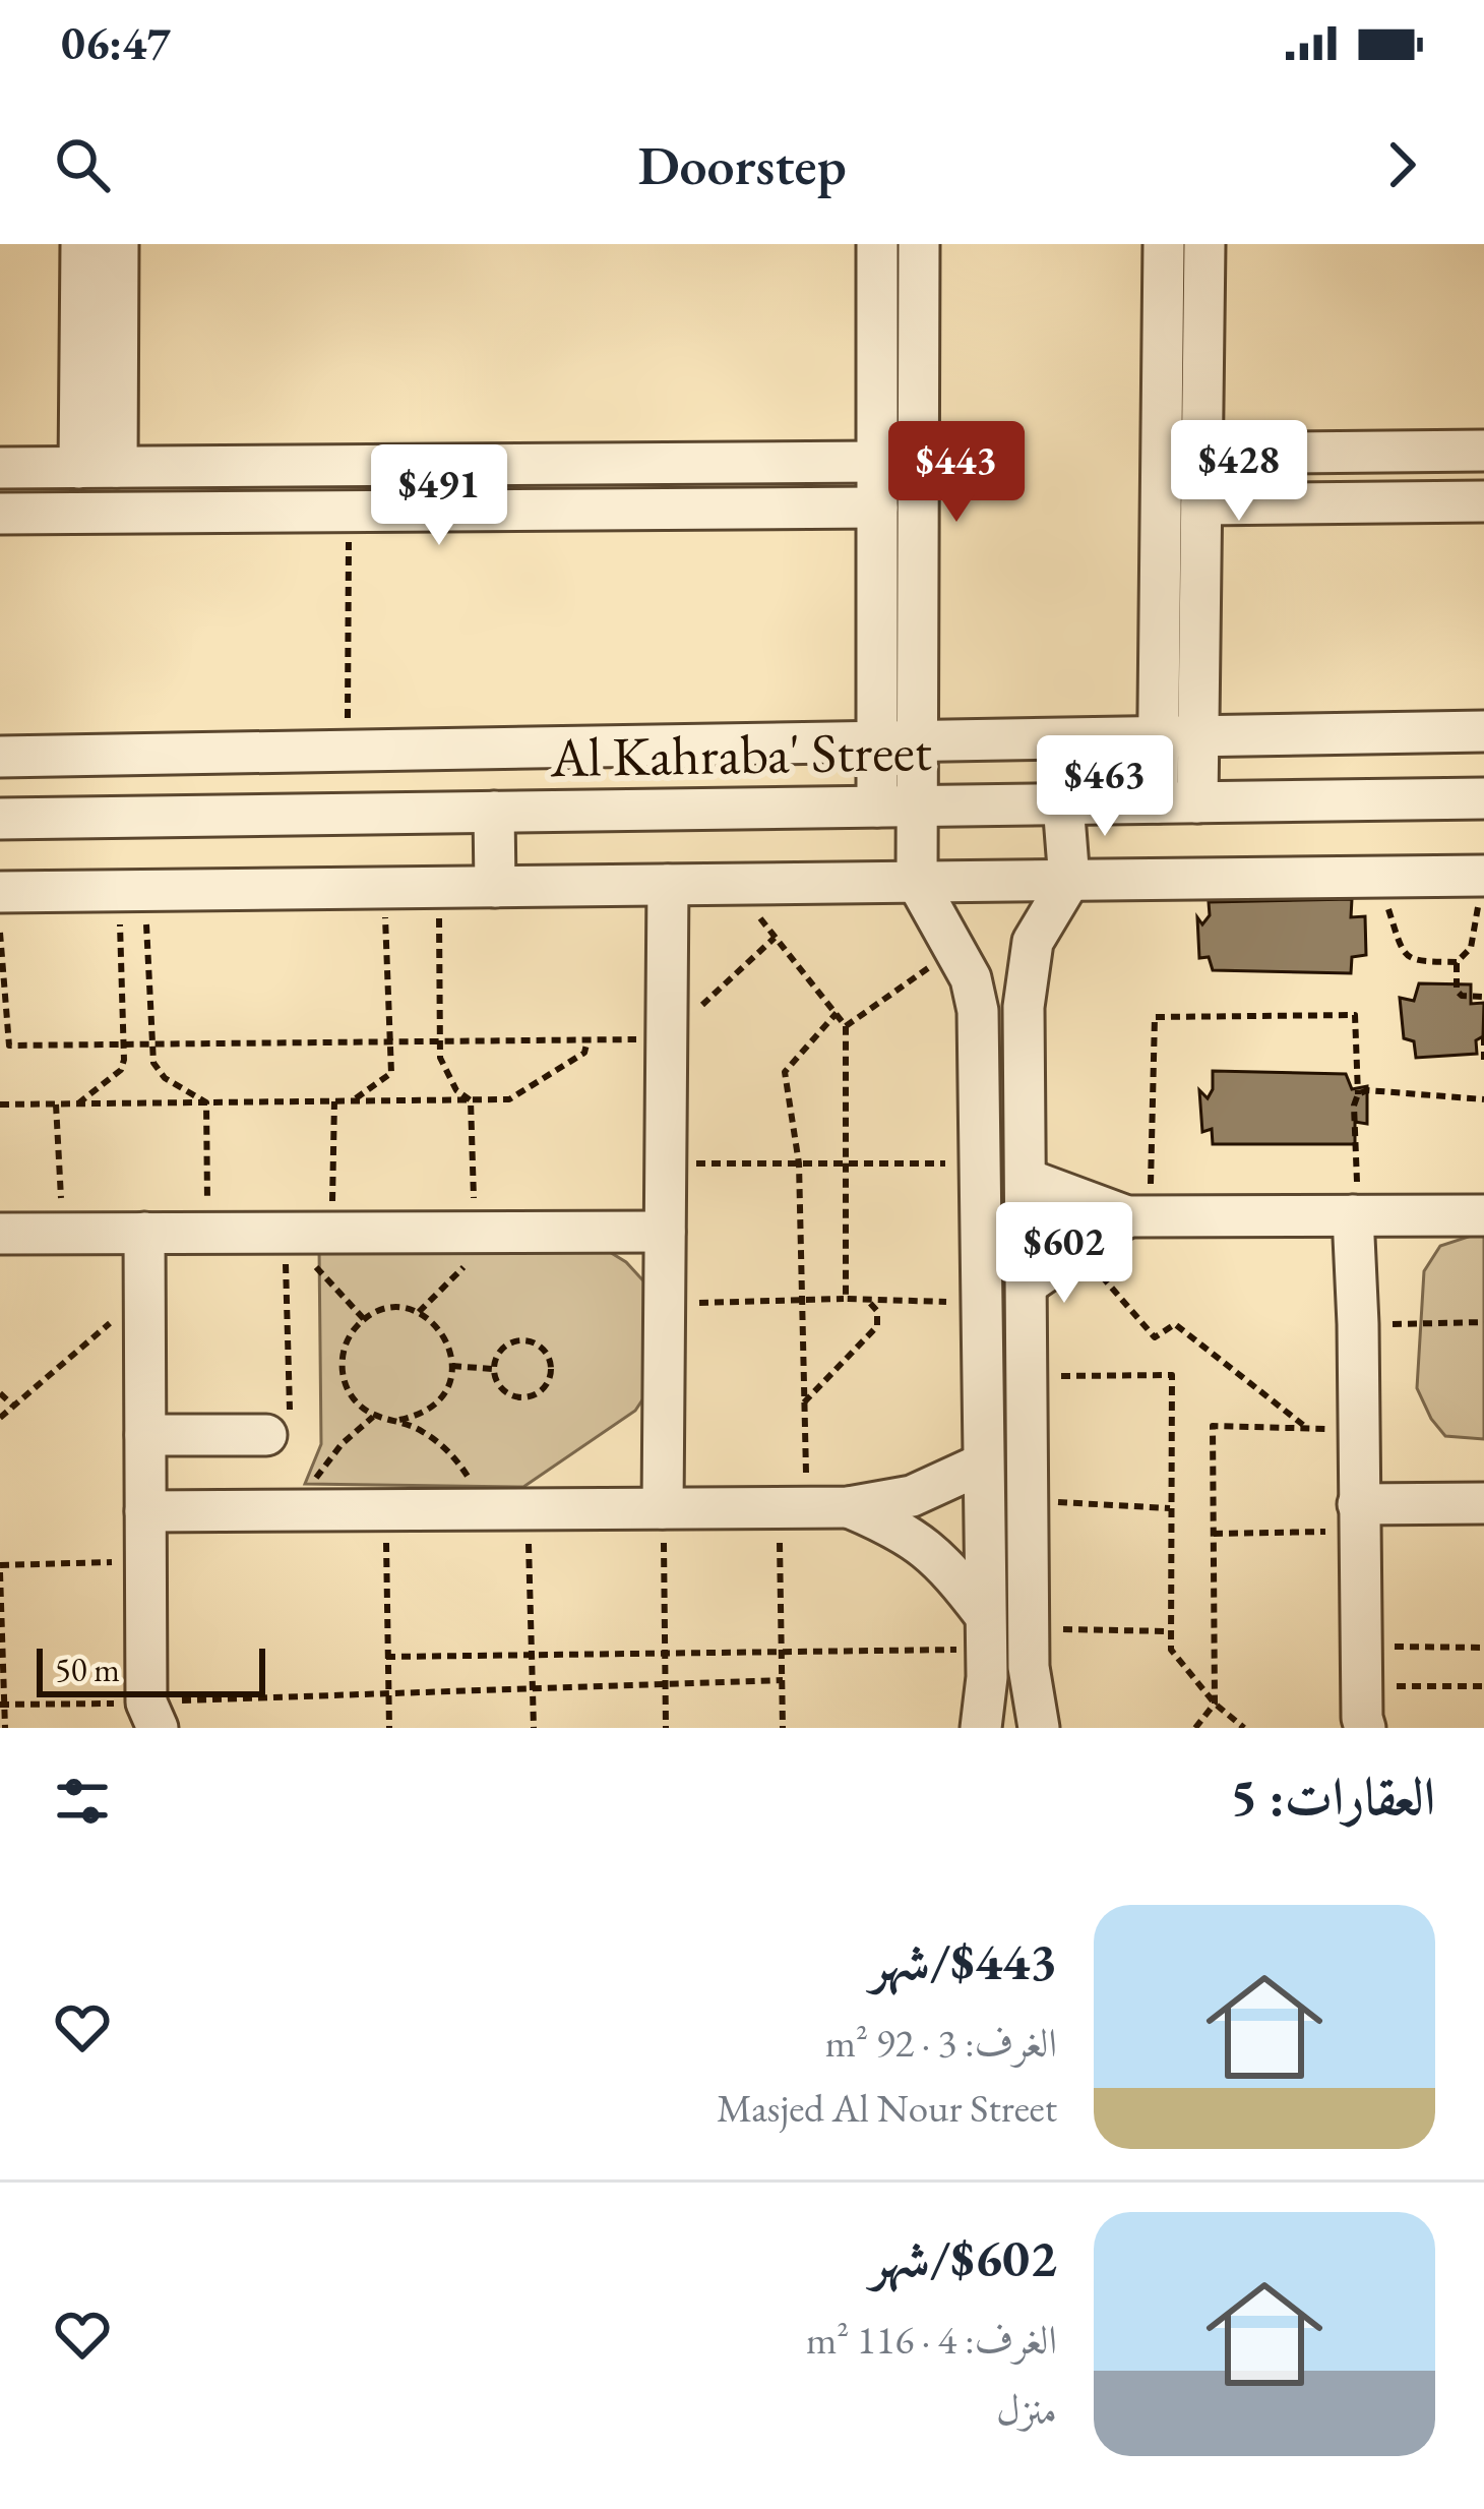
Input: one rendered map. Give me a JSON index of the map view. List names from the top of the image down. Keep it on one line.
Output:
{"streets":{"street":["Al Kahraba' Street"]},"scale_bar":"50 m","page":{"status":"06:47","header":"Doorstep","price":["$428","$443","$491","$463","$602"],"scale":"50 m","heading":"العقارات: 5","list":[{"name":"$443/شهر","note":"الغرف: 3 · 92 m² · Masjed Al Nour Street"},{"name":"$602/شهر","note":"الغرف: 4 · 116 m² · منزل"}]}}
